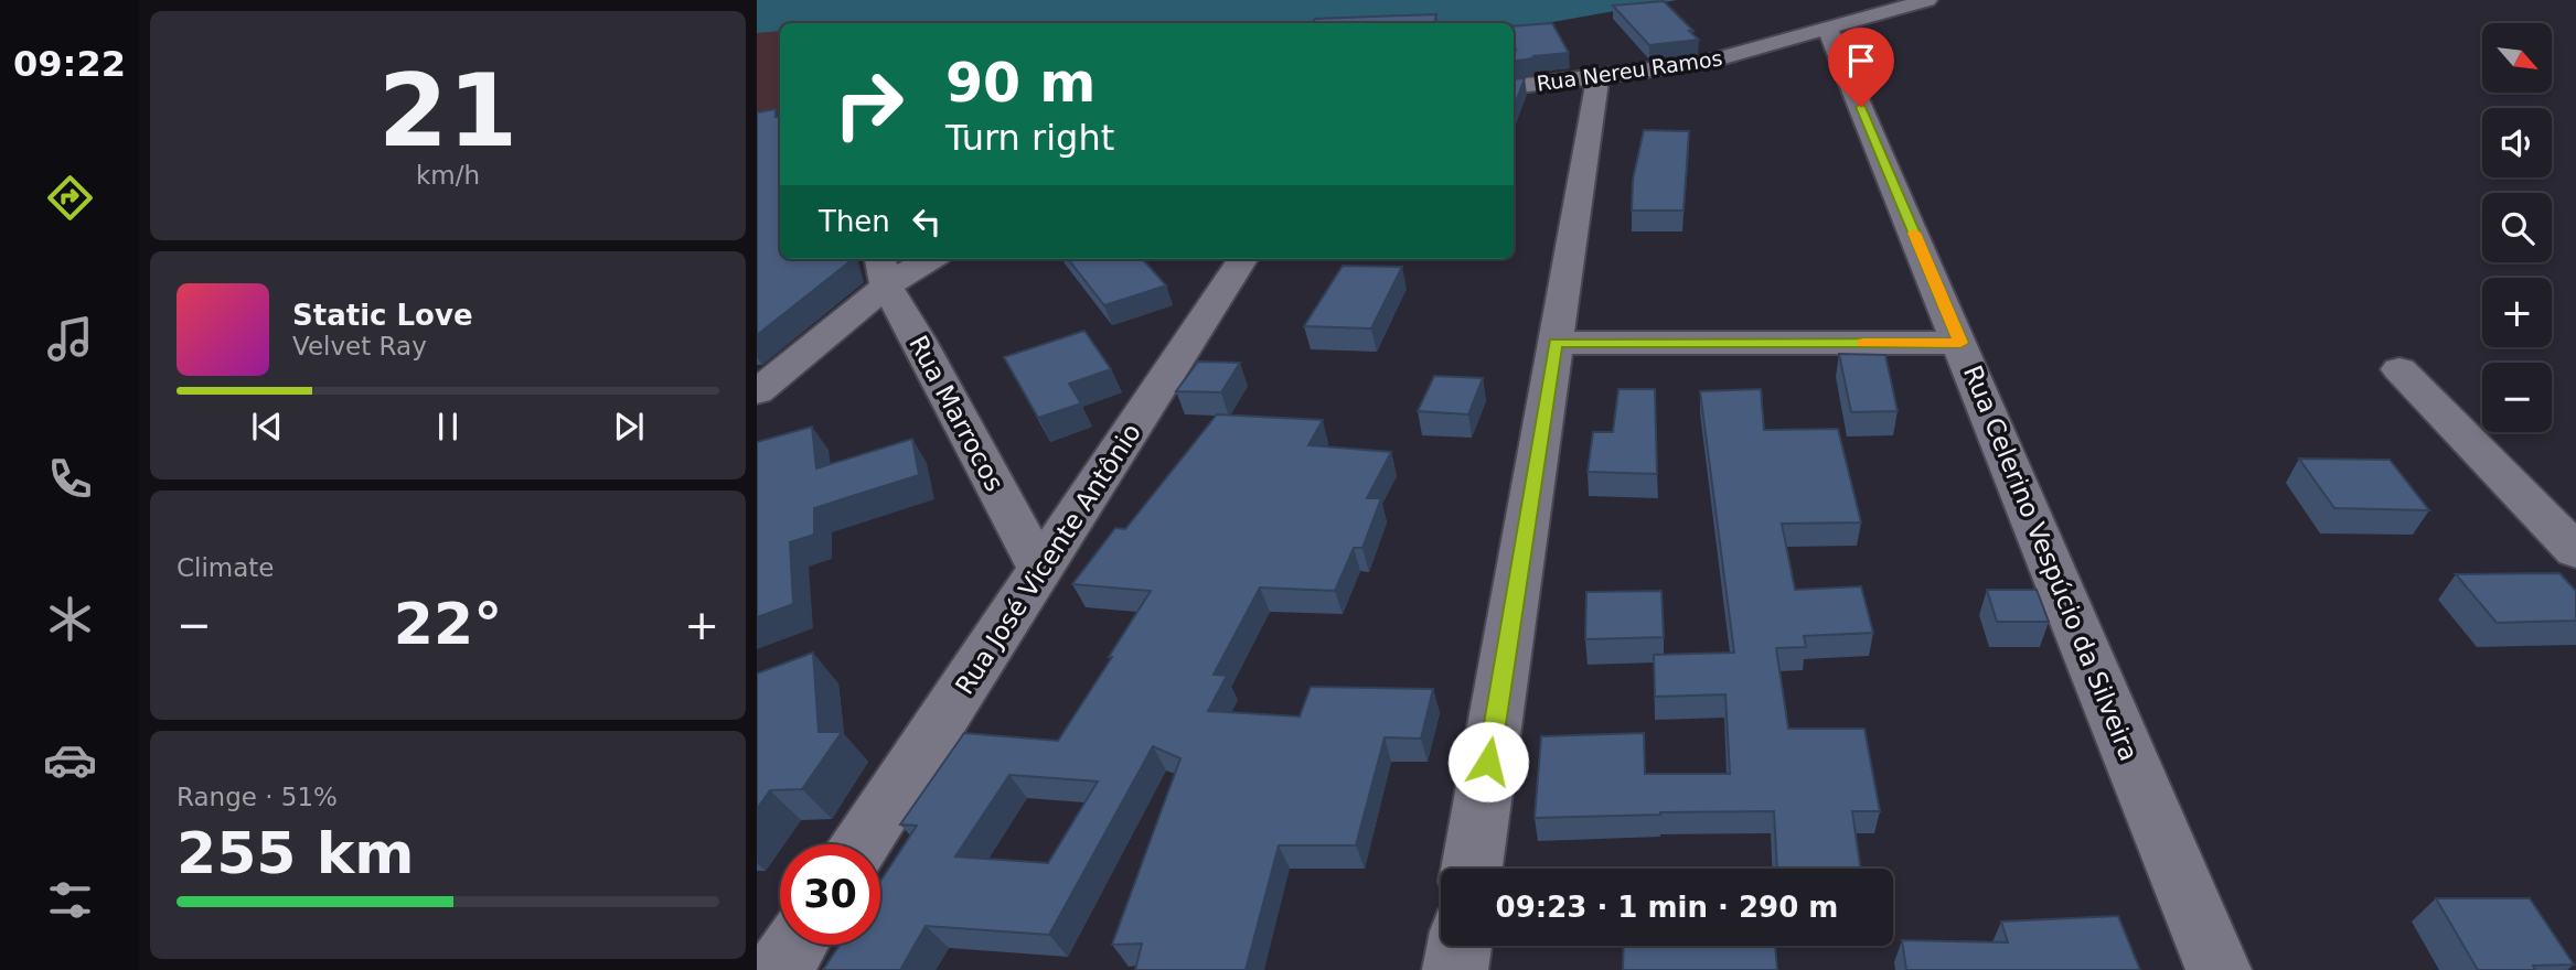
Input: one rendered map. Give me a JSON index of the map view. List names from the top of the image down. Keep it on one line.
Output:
{"streets":{"street":["Rua Nereu Ramos","Rua Marrocos","Rua José Vicente Antônio","Rua Celerino Vespúcio da Silveira"]},"crossings":[["Rua Nereu Ramos","Rua Celerino Vespúcio da Silveira"],["Rua Marrocos","Rua José Vicente Antônio"]],"north":"bottom right","page":{"tabs":"09:22","tile":[["21","km/h"],"Climate",["Range · 51%","255 km"]],"map_buttons":["+","−"],"turn":["90 m","Turn right"],"then":"Then","song":["Static Love","Velvet Ray"],"heat":["−","22°","+"],"limit":"30","trip":"09:23 · 1 min · 290 m"}}
